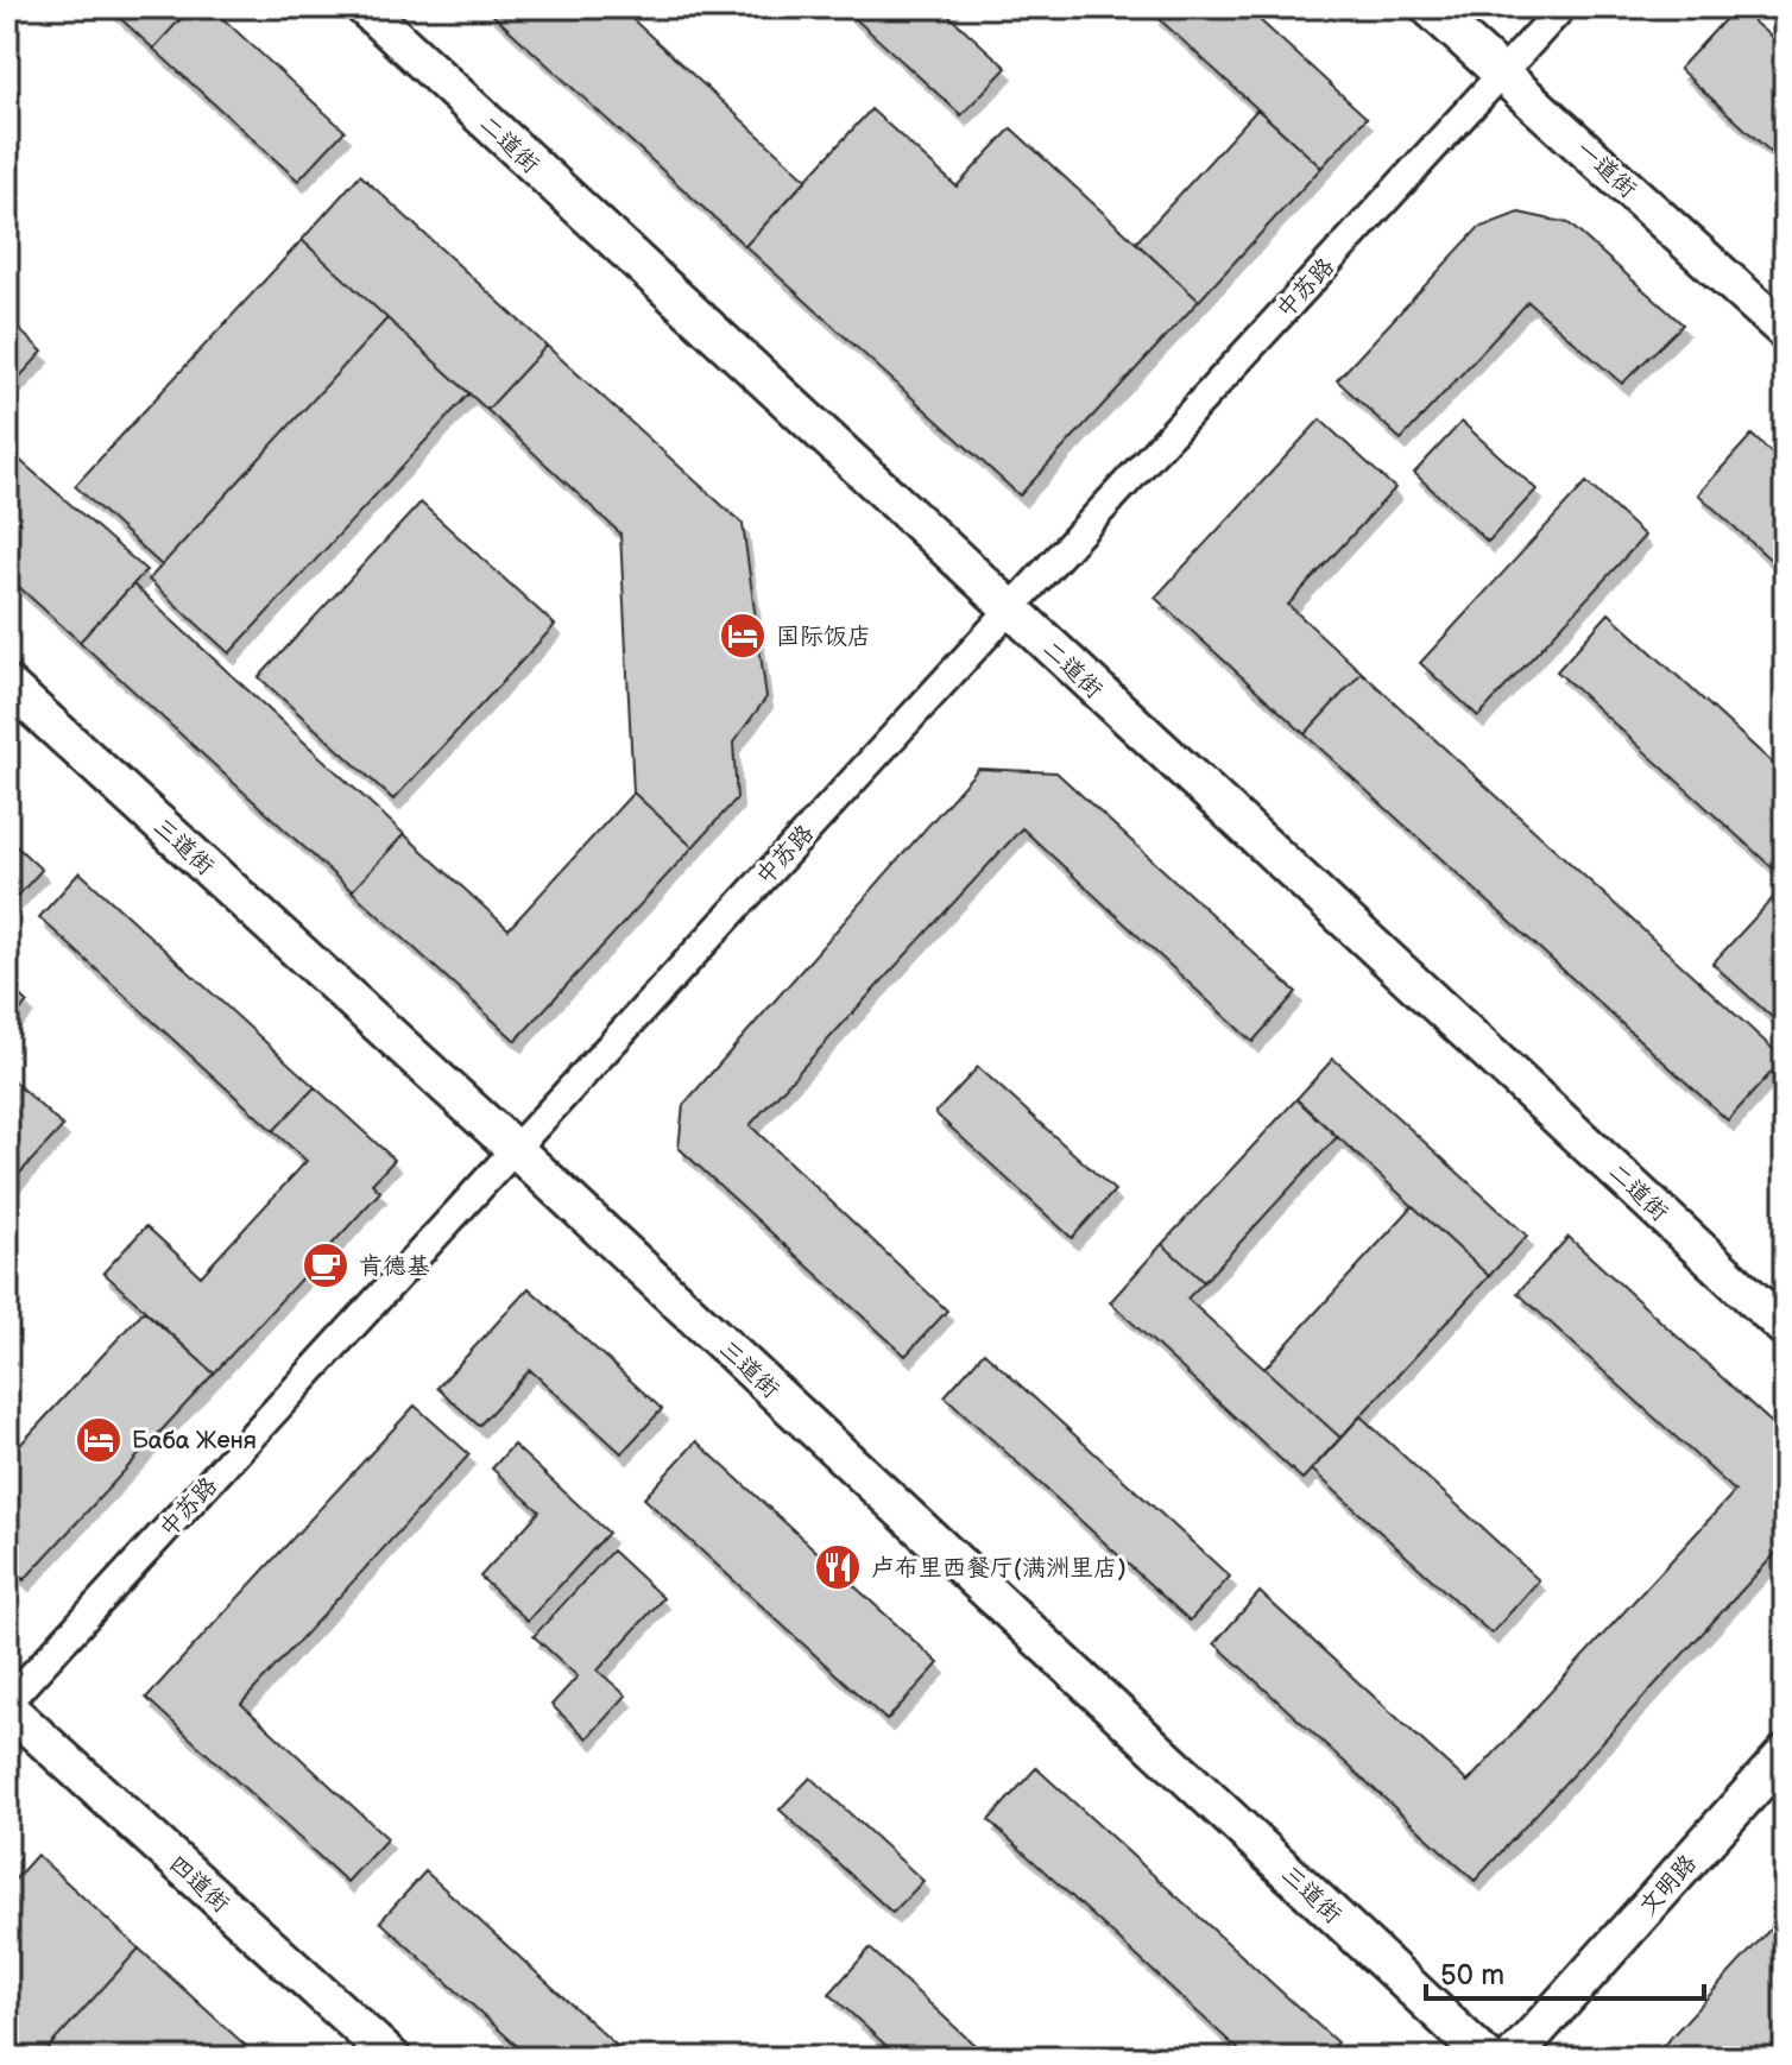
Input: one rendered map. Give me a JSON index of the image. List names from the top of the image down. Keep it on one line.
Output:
{"streets":{"street":["二道街","一道街","中苏路","三道街","四道街","文明路"]},"crossings":[["二道街","中苏路"],["一道街","中苏路"],["中苏路","三道街"],["中苏路","四道街"]],"places":{"hotel":["国际饭店","Баба Женя"],"cafe":["肯德基"],"restaurant":["卢布里西餐厅(满洲里店)"]},"scale_bar":"50 m"}
